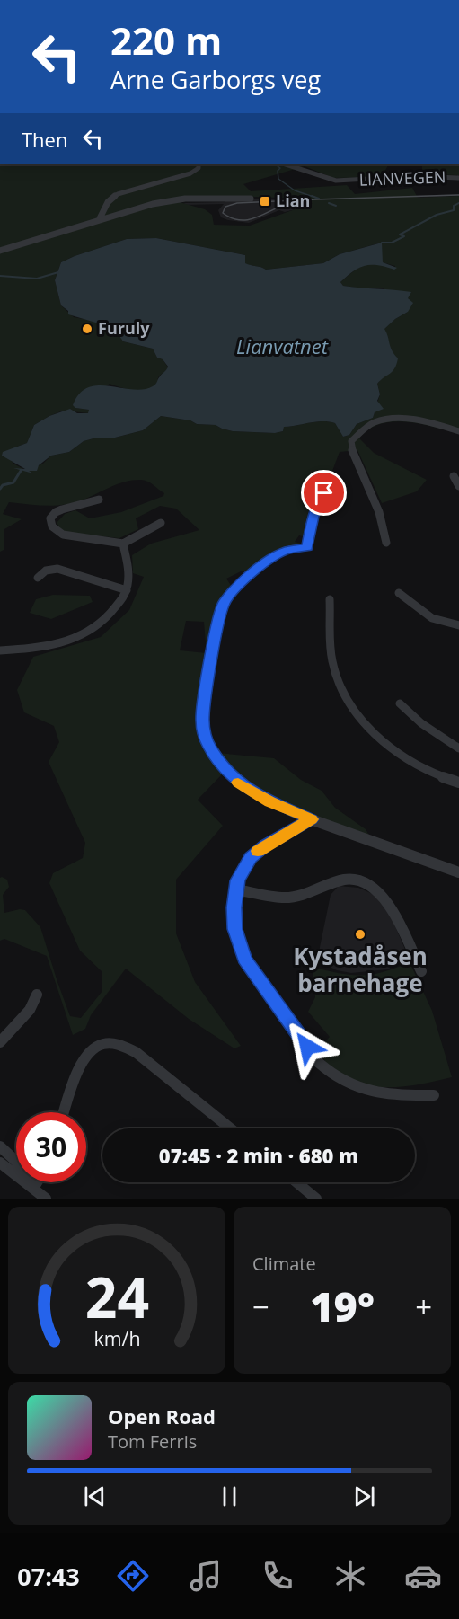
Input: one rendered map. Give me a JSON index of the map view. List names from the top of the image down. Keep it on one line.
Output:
{"streets":{"street":["LIANVEGEN"]},"water":["Lianvatnet"],"places":{"transit":["Lian"],"other":["Furuly","Kystadåsen barnehage"]},"page":{"turn":["220 m","Arne Garborgs veg"],"then":"Then","limit":"30","trip":"07:45 · 2 min · 680 m","tile":"Climate","heat":["−","19°","+"],"song":["Open Road","Tom Ferris"],"tabs":"07:43","gauge":["24","km/h"]}}
